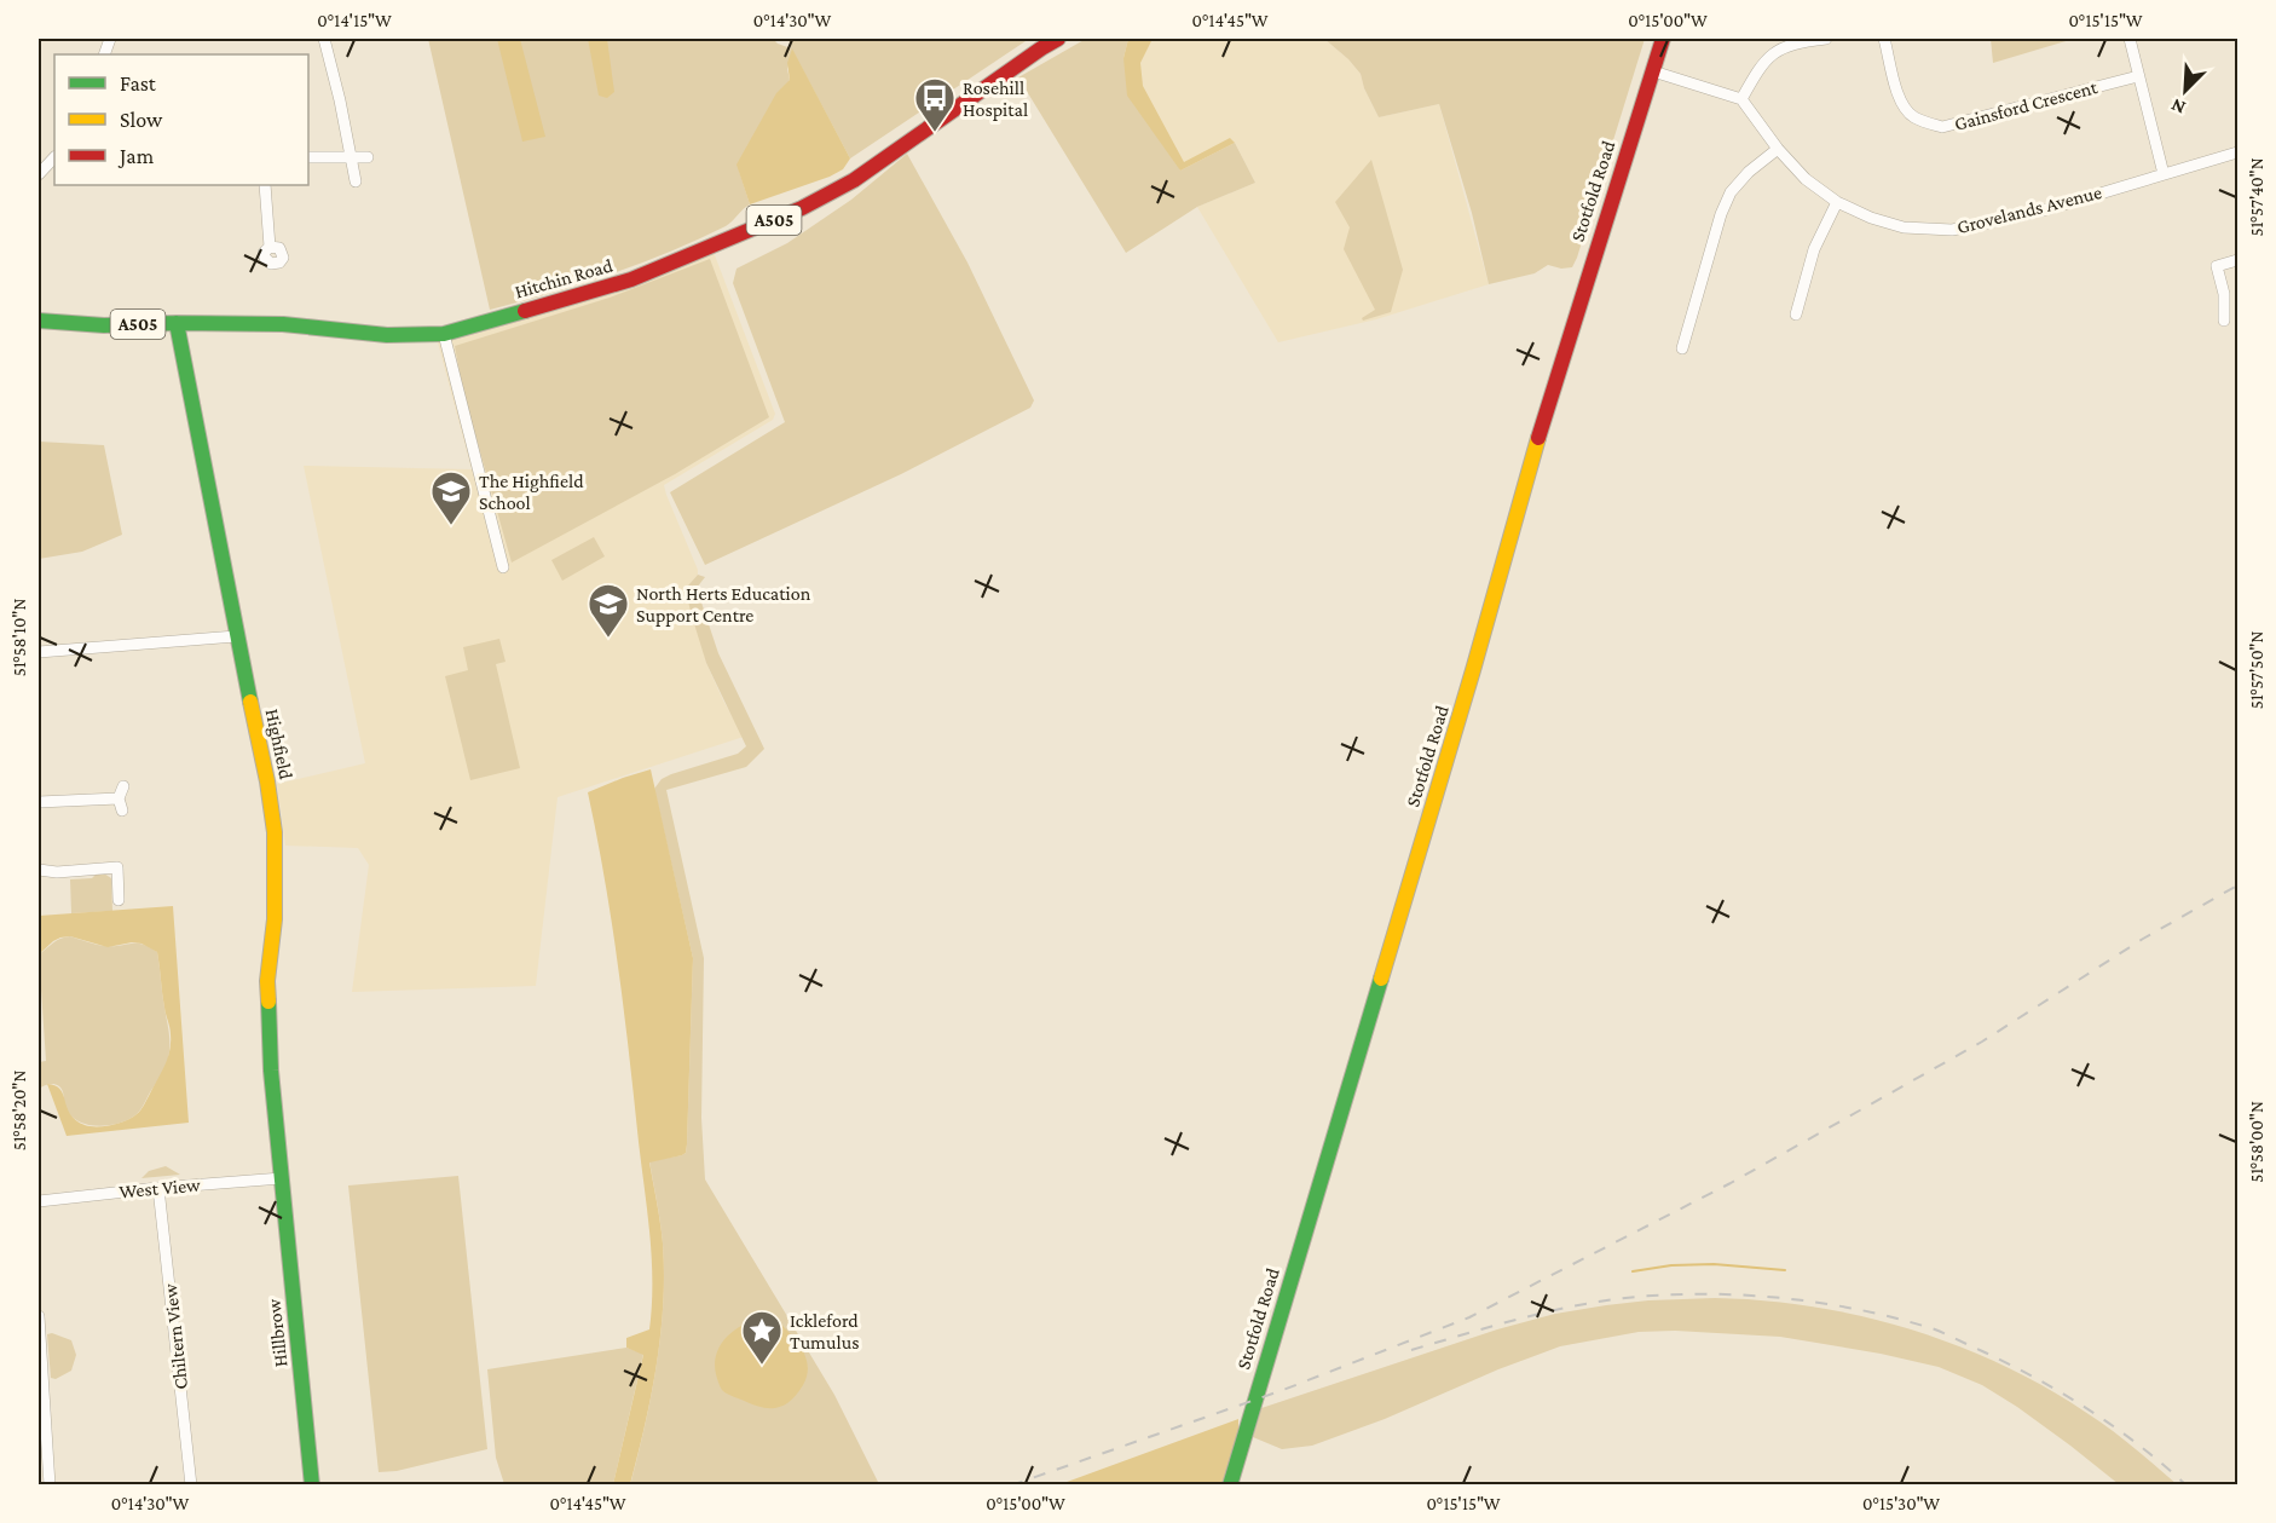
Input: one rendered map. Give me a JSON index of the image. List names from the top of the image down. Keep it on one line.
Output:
{"streets":{"street":["Gainsford Crescent","Stotfold Road","Grovelands Avenue","A505","Hitchin Road","Highfield","West View","Hillbrow","Chiltern View"]},"crossings":[["Hitchin Road","Highfield"],["Highfield","West View"],["Highfield","Hillbrow"],["West View","Hillbrow"],["West View","Chiltern View"]],"places":{"bus stop":["Rosehill Hospital"],"school or university":["The Highfield School","North Herts Education Support Centre"],"place":["Ickleford Tumulus"]},"legend":["Fast","Slow","Jam"],"north":"bottom left","coordinates":["0°14'15\"W","0°14'30\"W","0°14'45\"W","0°15'00\"W","0°15'15\"W","51°57'40\"N","51°58'10\"N","51°57'50\"N","51°58'20\"N","51°58'00\"N","0°15'30\"W"]}
